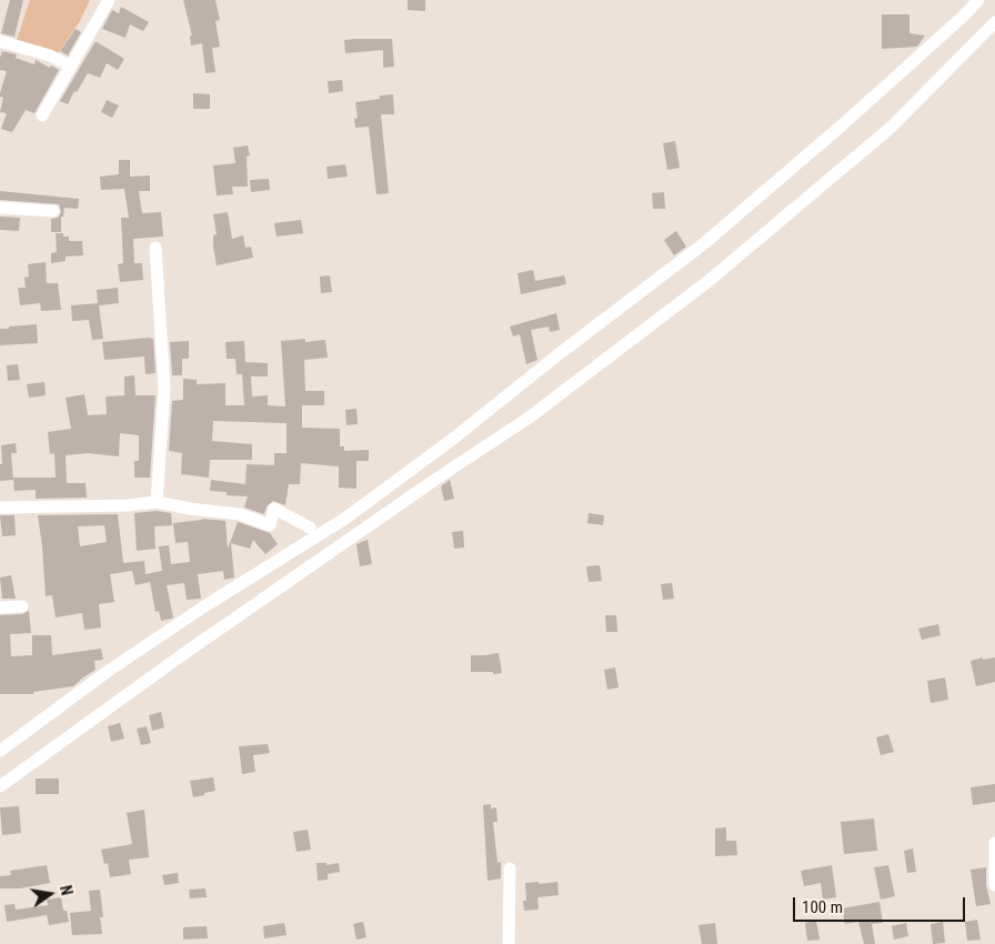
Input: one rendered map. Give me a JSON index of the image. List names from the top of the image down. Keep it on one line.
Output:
{"scale_bar":"100 m","north":"right"}
